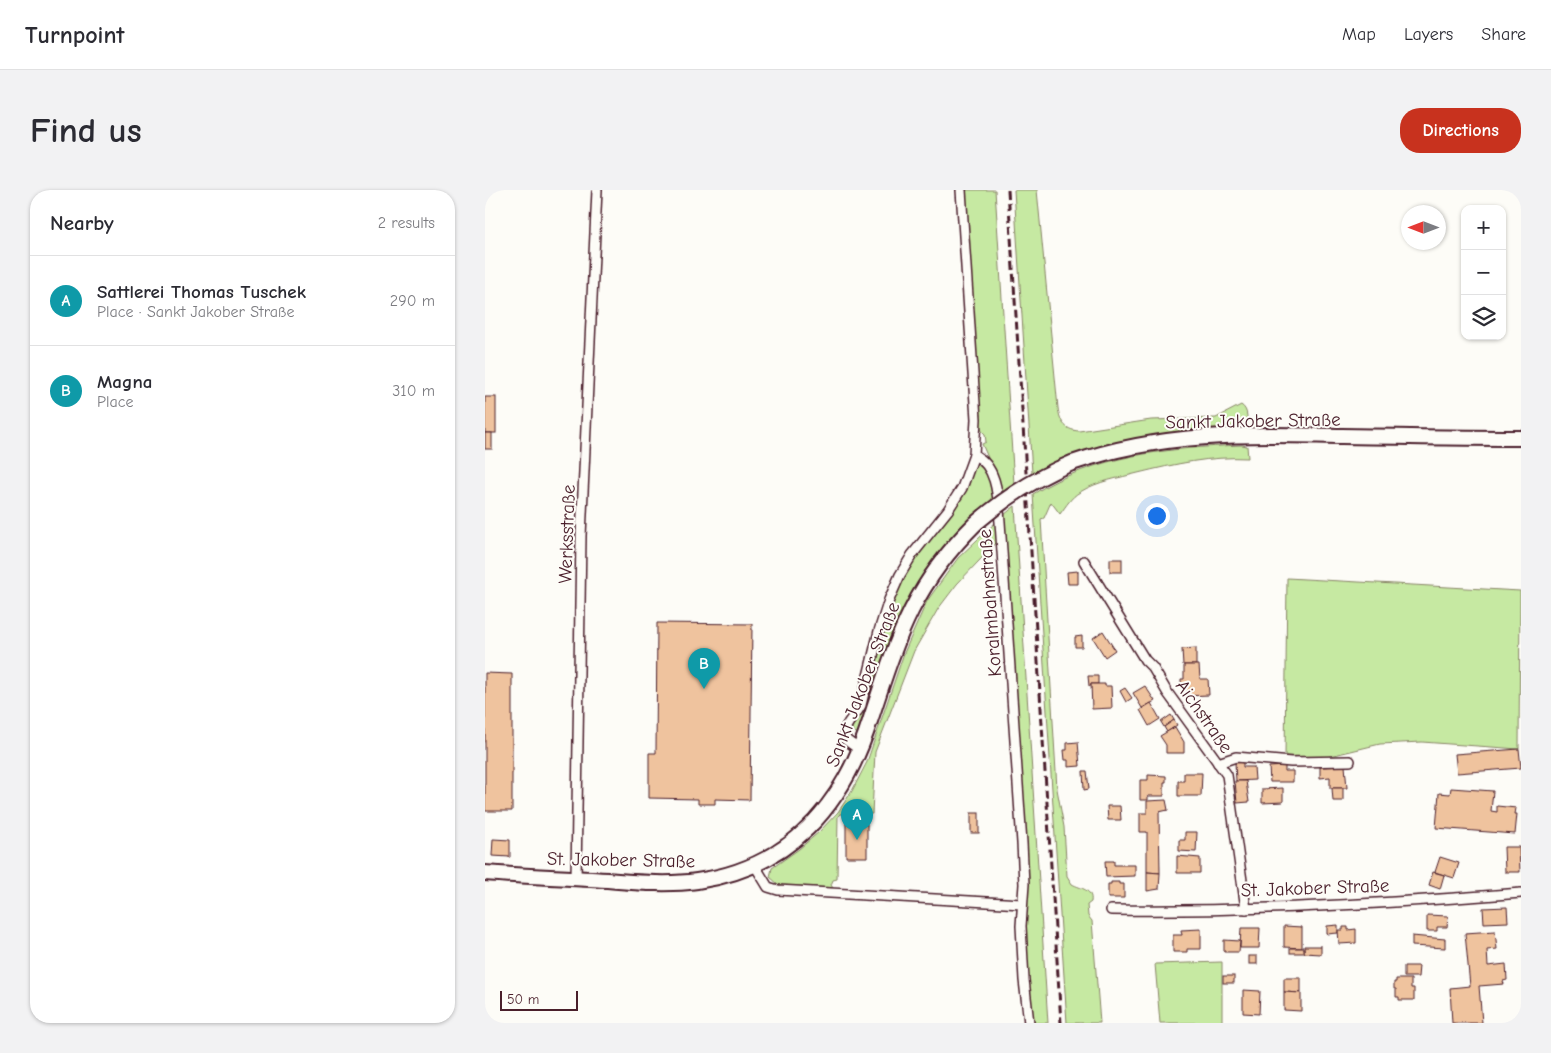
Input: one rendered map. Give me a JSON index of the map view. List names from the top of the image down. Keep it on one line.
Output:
{"streets":{"main road":["Sankt Jakober Straße","St. Jakober Straße"],"street":["Werksstraße","Koralmbahnstraße","Aichstraße"]},"crossings":[["Sankt Jakober Straße","St. Jakober Straße"],["Werksstraße","St. Jakober Straße"],["Aichstraße","St. Jakober Straße"]],"scale_bar":"50 m","north":"left","page":{"header":"Turnpoint","nav":["Map","Layers","Share"],"buttons":"Directions","title":"Find us","heading":["Nearby","2 results"],"map_buttons":["+","−"],"list":[{"mark":"A","name":"Sattlerei Thomas Tuschek","note":"Place · Sankt Jakober Straße","value":"290 m"},{"mark":"B","name":"Magna","note":"Place","value":"310 m"}],"pins":["B","A"],"scale":"50 m"}}
